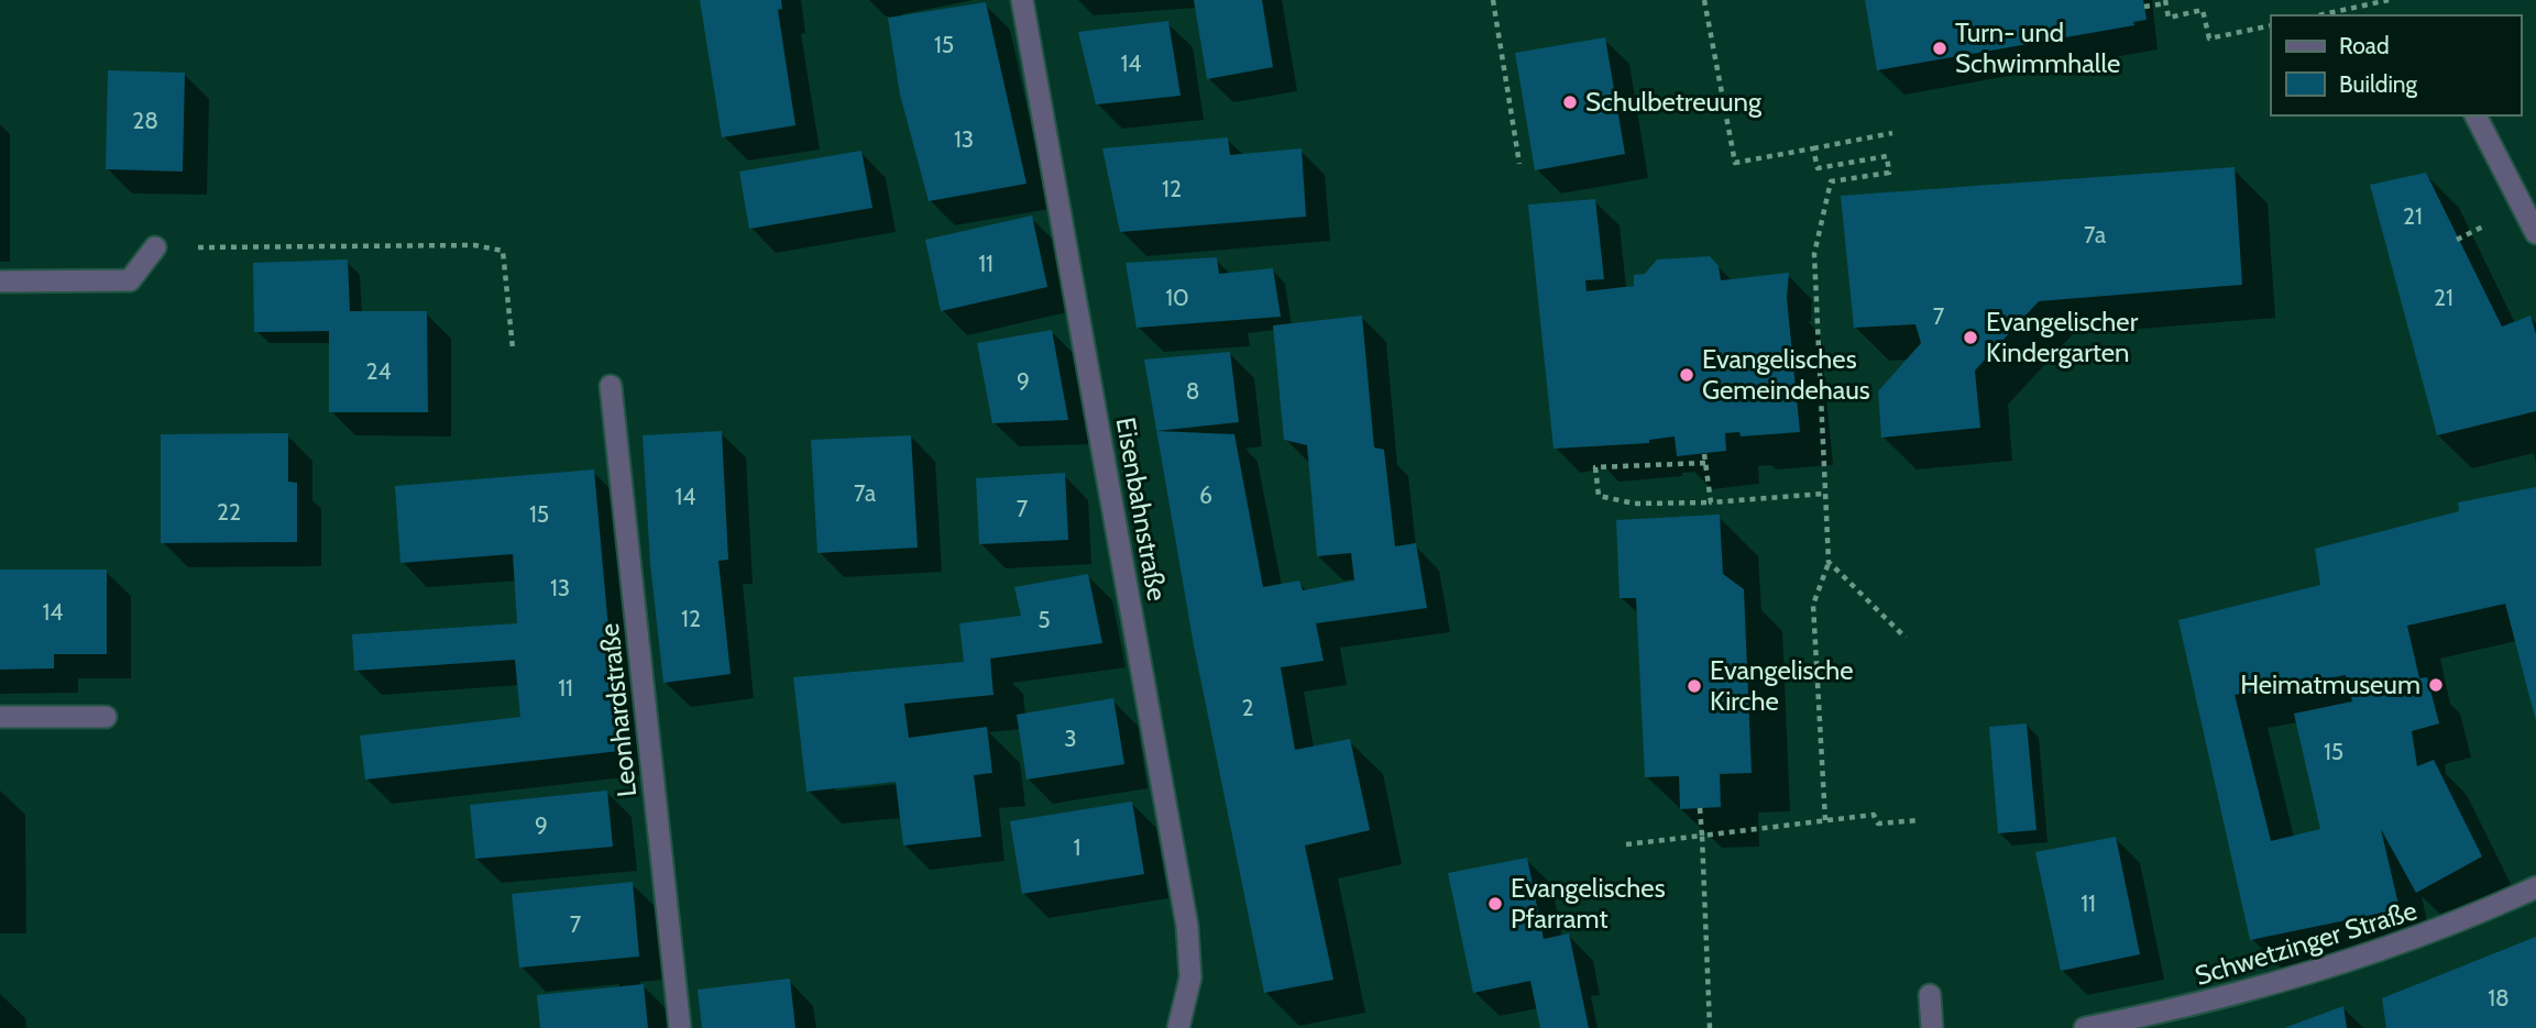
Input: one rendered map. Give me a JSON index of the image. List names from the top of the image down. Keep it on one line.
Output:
{"streets":{"street":["Eisenbahnstraße","Leonhardstraße","Schwetzinger Straße"]},"places":["Turn- und Schwimmhalle","Schulbetreuung","Evangelischer Kindergarten","Evangelisches Gemeindehaus","Heimatmuseum","Evangelische Kirche","Evangelisches Pfarramt"],"house_numbers":["15","14","28","13","12","21","7a","11","10","21","7","24","9","8","7a","6","14","7","22","15","13","14","12","5","11","2","3","15","9","1","11","7","18"],"legend":["Road","Building"]}
